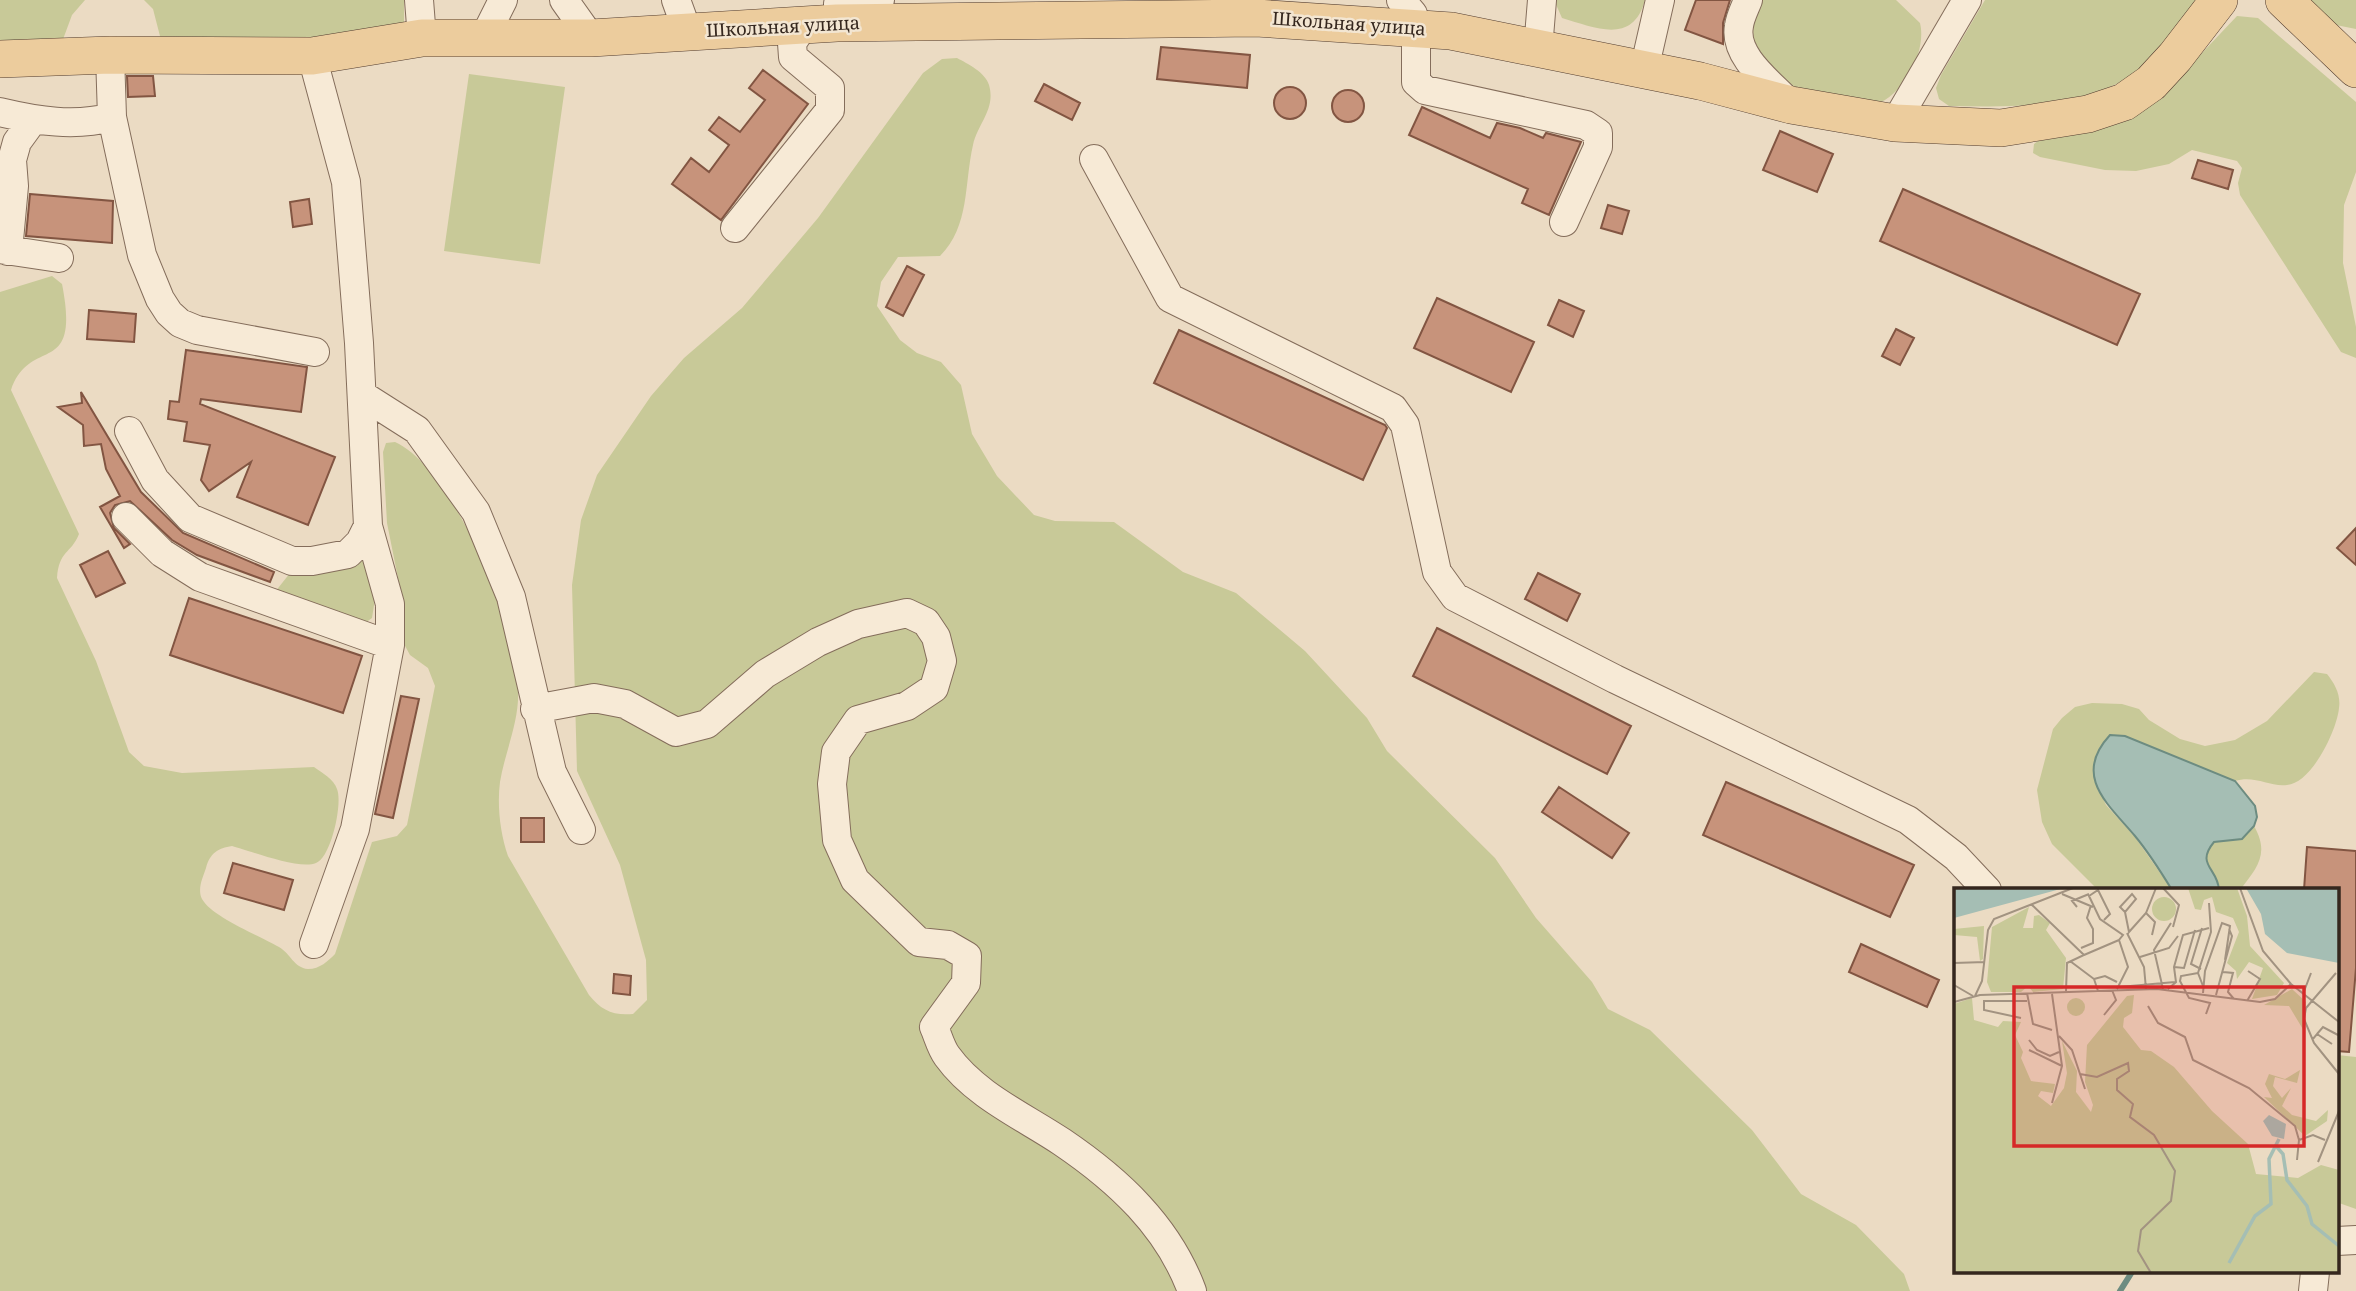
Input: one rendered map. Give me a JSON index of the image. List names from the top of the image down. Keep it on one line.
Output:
{"streets":{"main road":["Школьная улица"]}}
